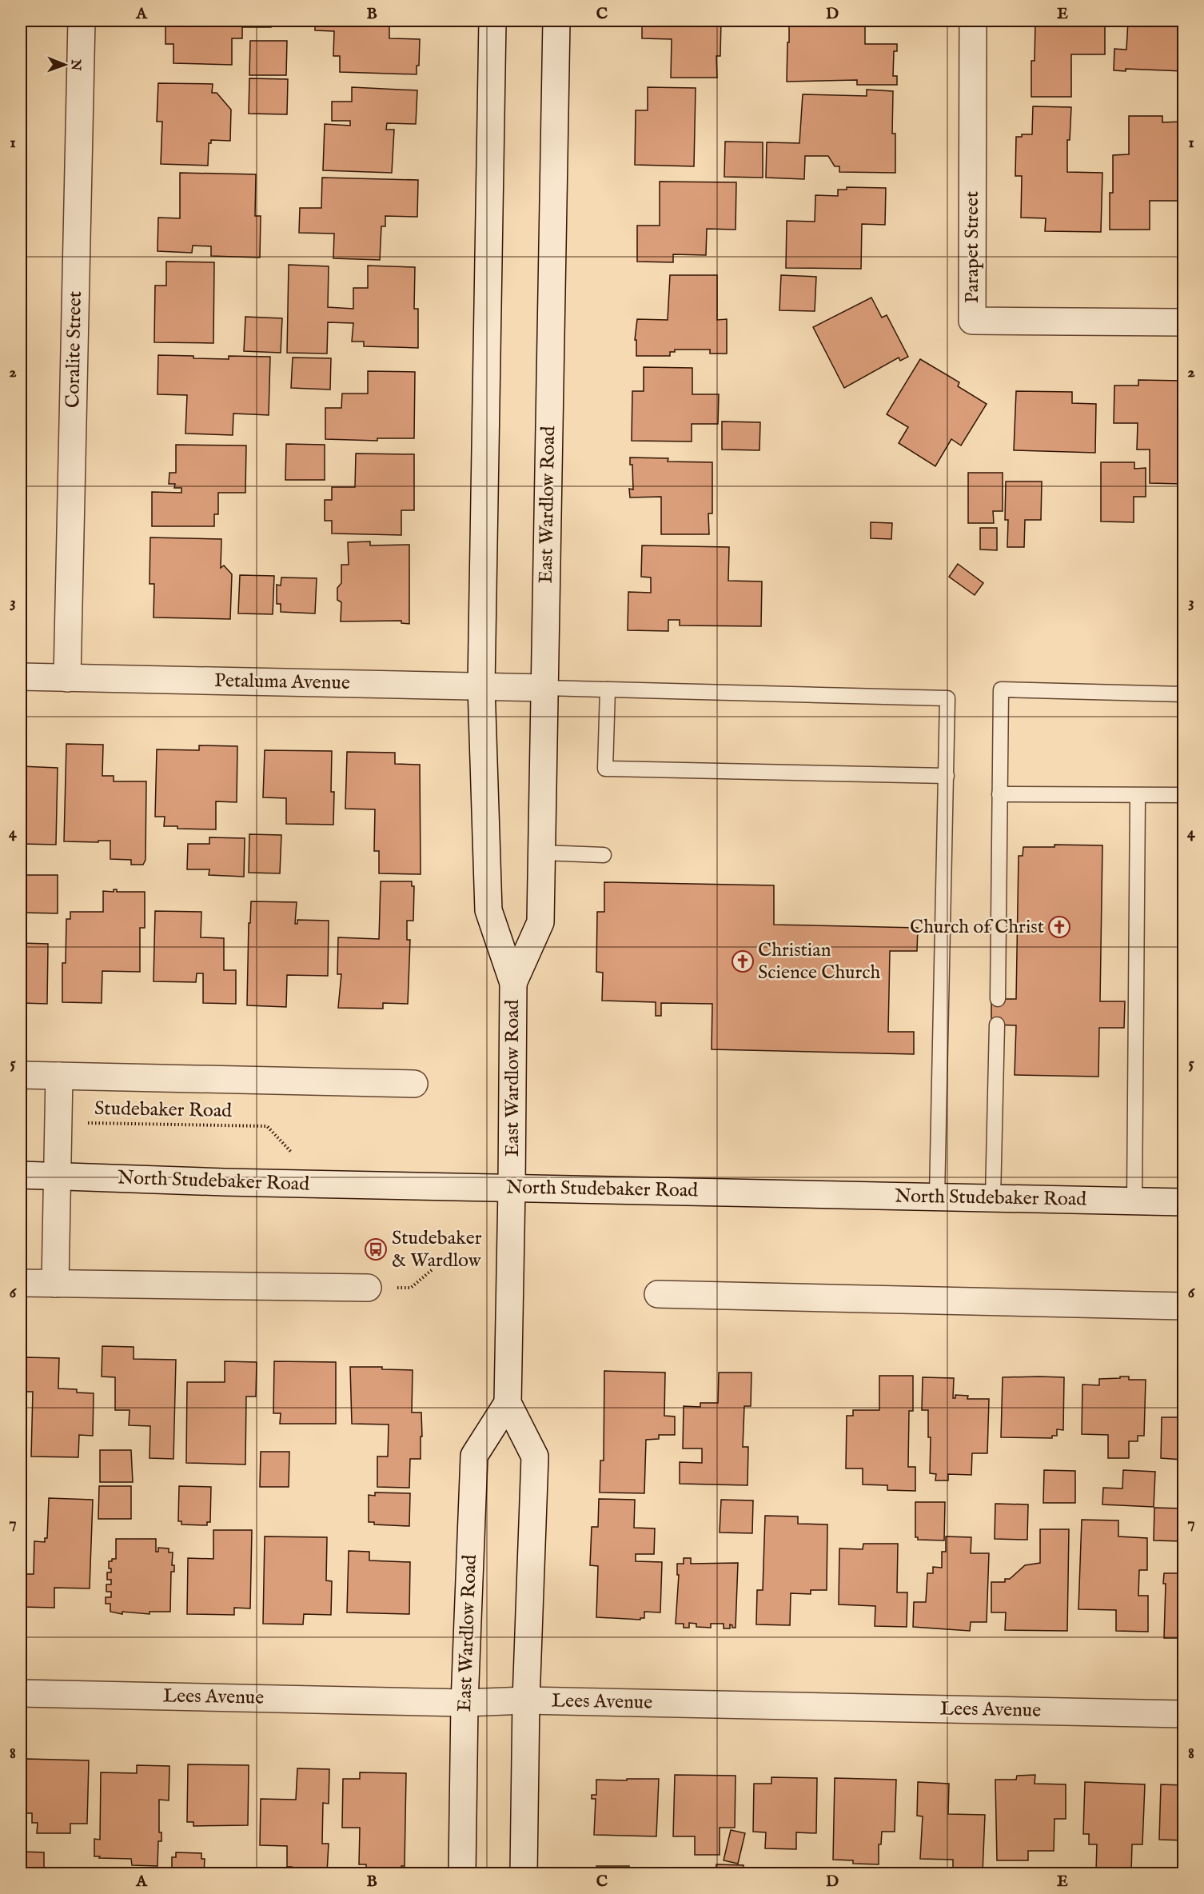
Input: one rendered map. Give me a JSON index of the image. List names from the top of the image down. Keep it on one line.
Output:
{"streets":{"main road":["Parapet Street","Coralite Street","East Wardlow Road","Petaluma Avenue","North Studebaker Road","Lees Avenue"],"path":["Studebaker Road"]},"crossings":[["Coralite Street","Petaluma Avenue"],["East Wardlow Road","Petaluma Avenue"],["East Wardlow Road","North Studebaker Road"],["East Wardlow Road","Lees Avenue"]],"places":{"church":["Church of Christ","Christian Science Church"],"bus stop":["Studebaker & Wardlow"]},"north":"right","grid":{"columns":["A","B","C","D","E"],"rows":["1","2","3","4","5","6","7","8"]}}
